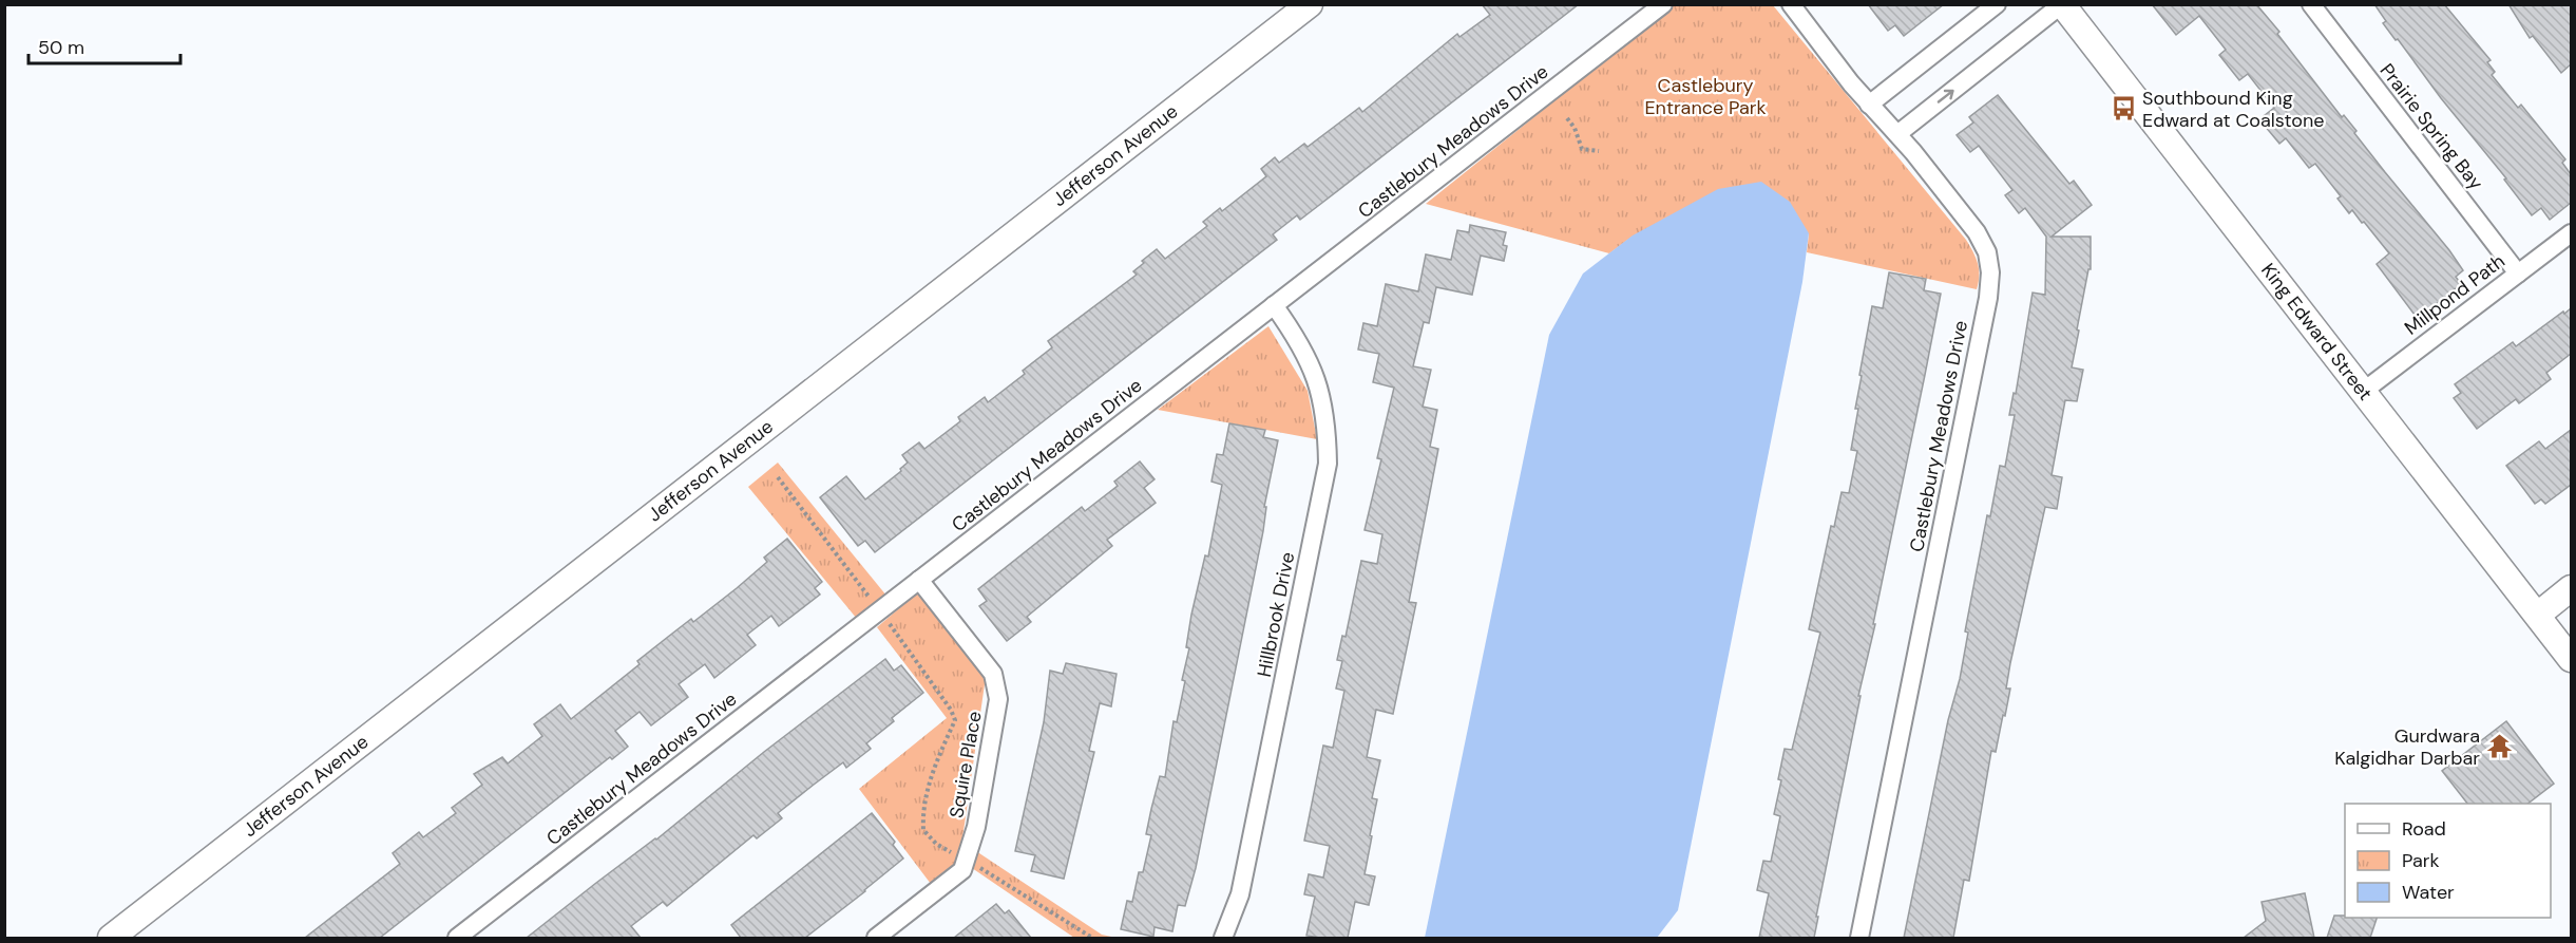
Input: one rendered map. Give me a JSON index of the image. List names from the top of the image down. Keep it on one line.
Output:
{"streets":{"street":["Prairie Spring Bay","Castlebury Meadows Drive","Jefferson Avenue","Millpond Path","King Edward Street","Hillbrook Drive","Squire Place"]},"crossings":[["Prairie Spring Bay","Millpond Path"],["Castlebury Meadows Drive","Hillbrook Drive"],["Castlebury Meadows Drive","Squire Place"],["Millpond Path","King Edward Street"]],"parks":["Castlebury Entrance Park"],"places":{"bus stop":["Southbound King Edward at Coalstone"],"temple":["Gurdwara Kalgidhar Darbar"]},"legend":["Road","Park","Water"],"scale_bar":"50 m"}
